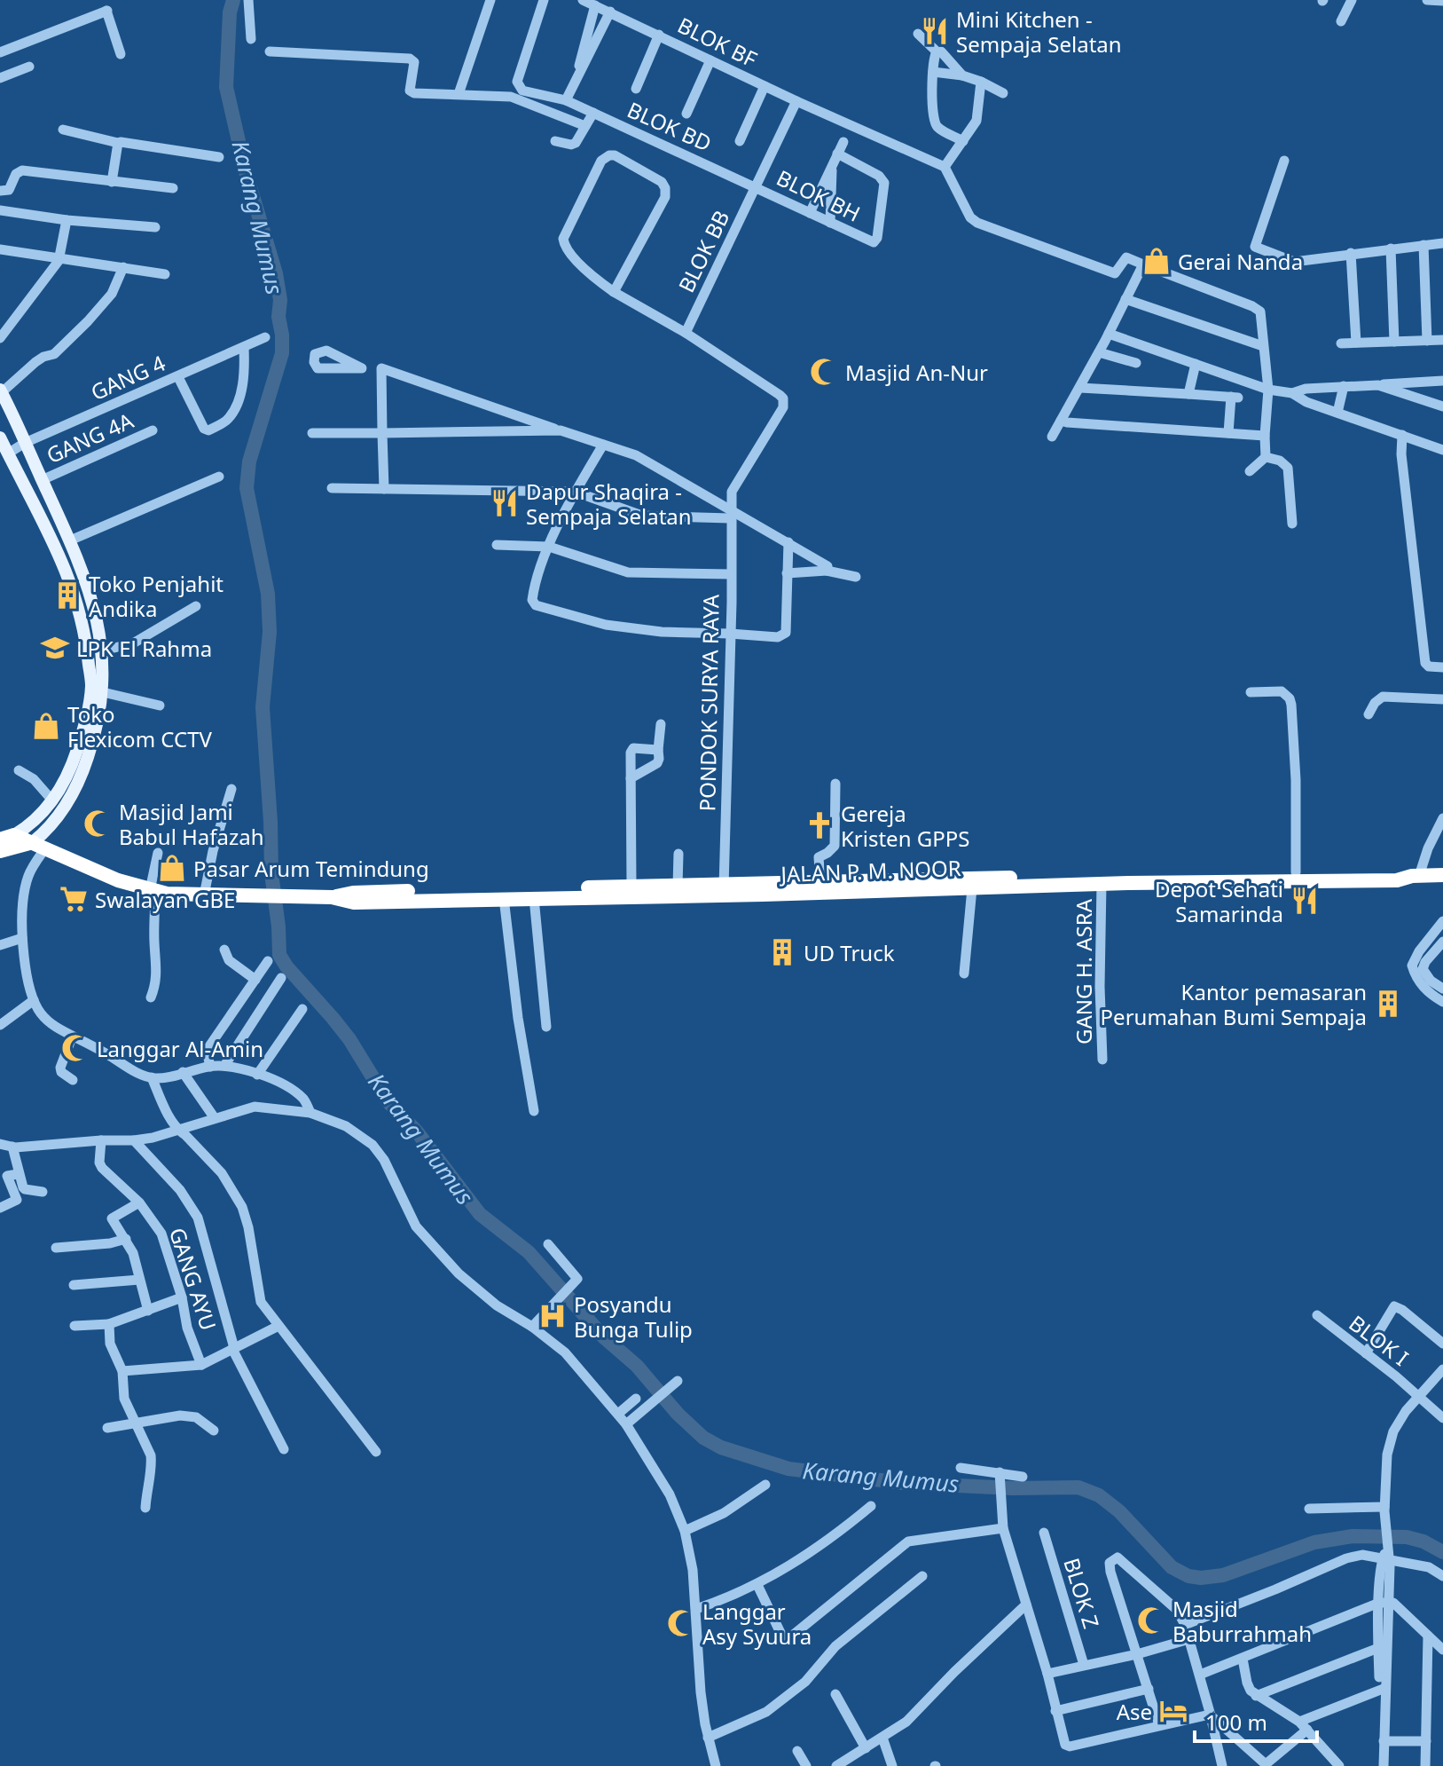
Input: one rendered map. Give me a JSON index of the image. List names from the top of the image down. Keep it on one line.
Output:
{"streets":{"highway":["JALAN P. M. NOOR"],"street":["BLOK BF","BLOK BD","BLOK BH","BLOK BB","GANG 4","GANG 4A","PONDOK SURYA RAYA","GANG H. ASRA","GANG AYU","BLOK I","BLOK Z"]},"crossings":[["BLOK BF","BLOK BB"],["BLOK BD","BLOK BH"],["BLOK BD","BLOK BB"],["BLOK BH","BLOK BB"],["BLOK BB","PONDOK SURYA RAYA"],["PONDOK SURYA RAYA","JALAN P. M. NOOR"],["JALAN P. M. NOOR","GANG H. ASRA"]],"water":["Karang Mumus"],"places":{"restaurant":["Mini Kitchen - Sempaja Selatan","Dapur Shaqira - Sempaja Selatan","Depot Sehati Samarinda"],"shop":["Gerai Nanda","Toko Flexicom CCTV","Pasar Arum Temindung"],"mosque":["Masjid An-Nur","Masjid Jami Babul Hafazah","Langgar Al-Amin","Masjid Baburrahmah","Langgar Asy Syuura"],"building":["Toko Penjahit Andika","UD Truck","Kantor pemasaran Perumahan Bumi Sempaja"],"school or university":["LPK El Rahma"],"church":["Gereja Kristen GPPS"],"supermarket":["Swalayan GBE"],"hospital":["Posyandu Bunga Tulip"],"hotel":["Ase"]},"scale_bar":"100 m"}
